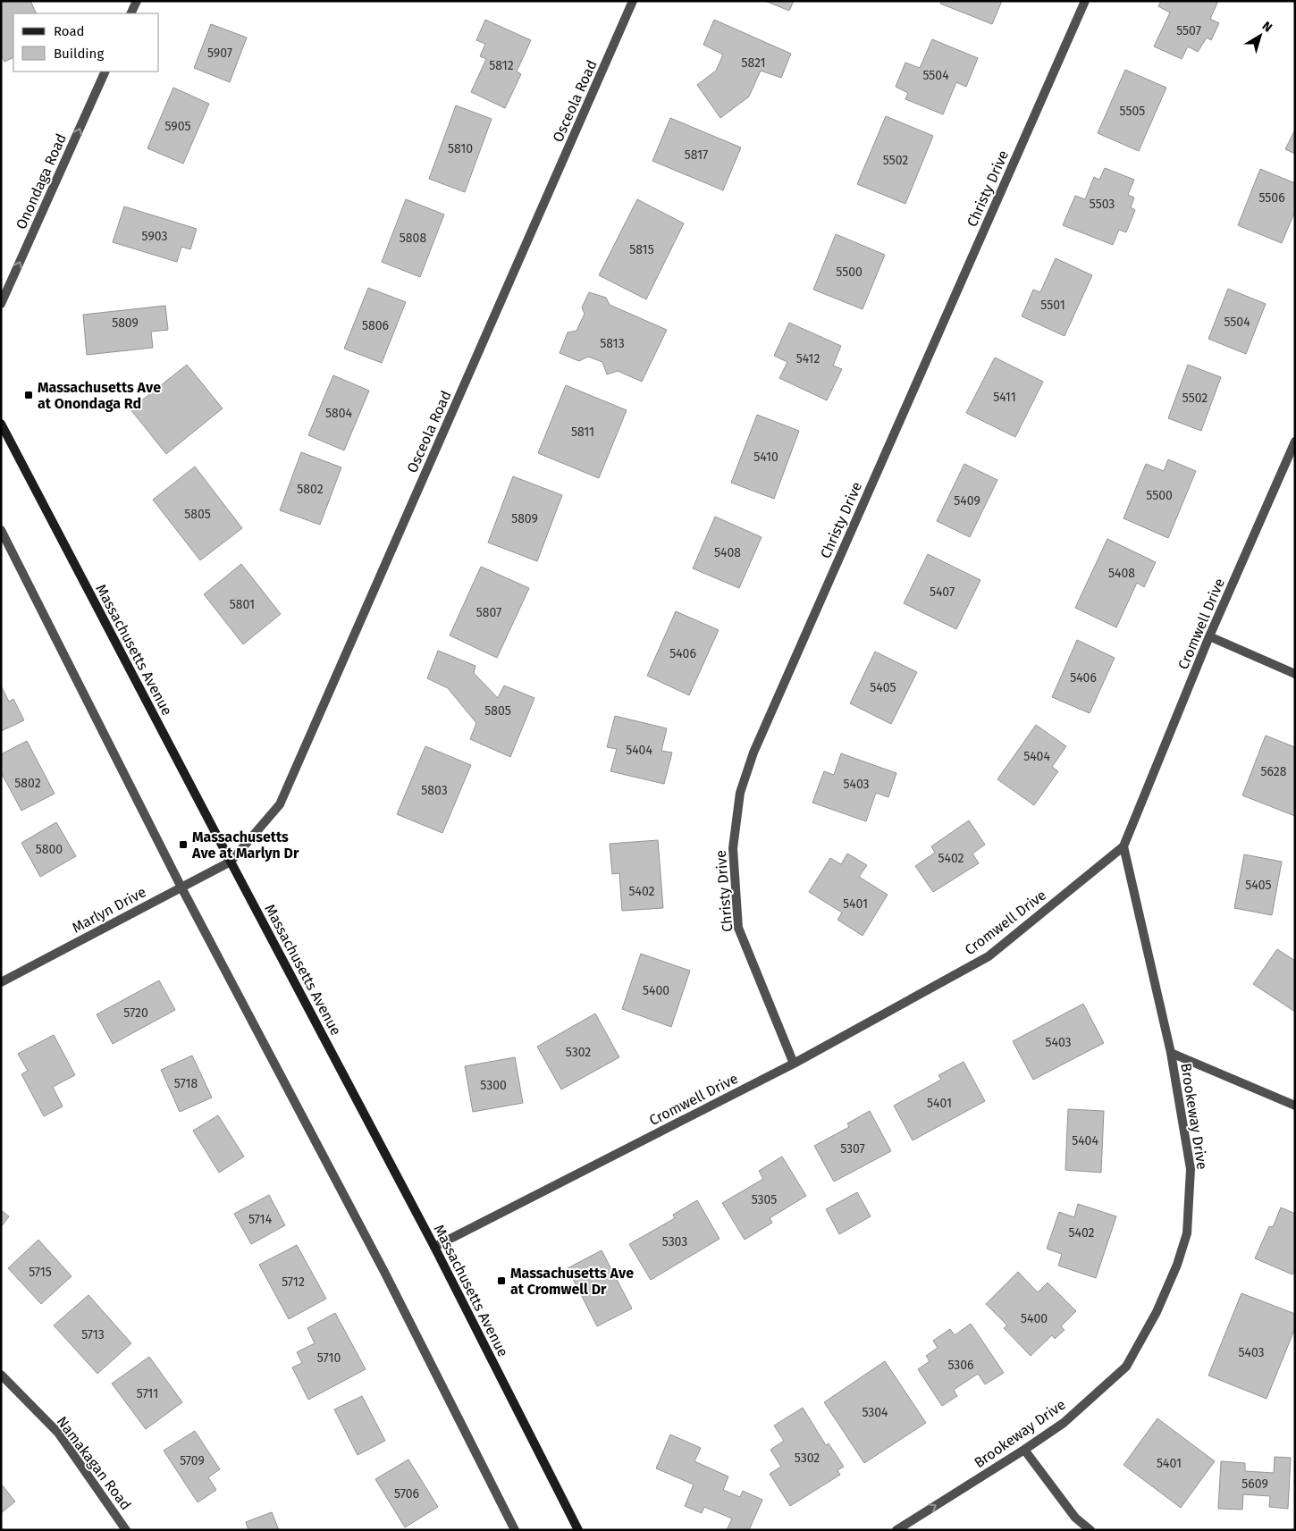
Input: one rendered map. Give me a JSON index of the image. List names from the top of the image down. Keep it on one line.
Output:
{"streets":{"main road":["Massachusetts Avenue"],"street":["Osceola Road","Onondaga Road","Christy Drive","Cromwell Drive","Marlyn Drive","Brookeway Drive","Namakagan Road"]},"crossings":[["Osceola Road","Massachusetts Avenue"],["Osceola Road","Marlyn Drive"],["Christy Drive","Cromwell Drive"],["Cromwell Drive","Massachusetts Avenue"],["Cromwell Drive","Brookeway Drive"],["Massachusetts Avenue","Marlyn Drive"]],"one_way":["Onondaga Road"],"places":{"transit":["Massachusetts Ave at Onondaga Rd","Massachusetts Ave at Marlyn Dr","Massachusetts Ave at Cromwell Dr"]},"house_numbers":["5507","5907","5821","5812","5504","5505","5905","5810","5817","5502","5506","5503","5903","5808","5815","5500","5501","5504","5809","5806","5813","5412","5411","5502","5804","5811","5410","5802","5500","5409","5805","5809","5408","5408","5407","5801","5807","5406","5406","5405","5805","5404","5404","5628","5802","5403","5803","5800","5402","5405","5402","5401","5400","5720","5403","5302","5718","5300","5401","5404","5307","5305","5714","5402","5303","5715","5712","5400","5713","5403","5710","5306","5711","5304","5302","5709","5401","5609","5706"],"legend":["Road","Building"],"north":"top right"}
